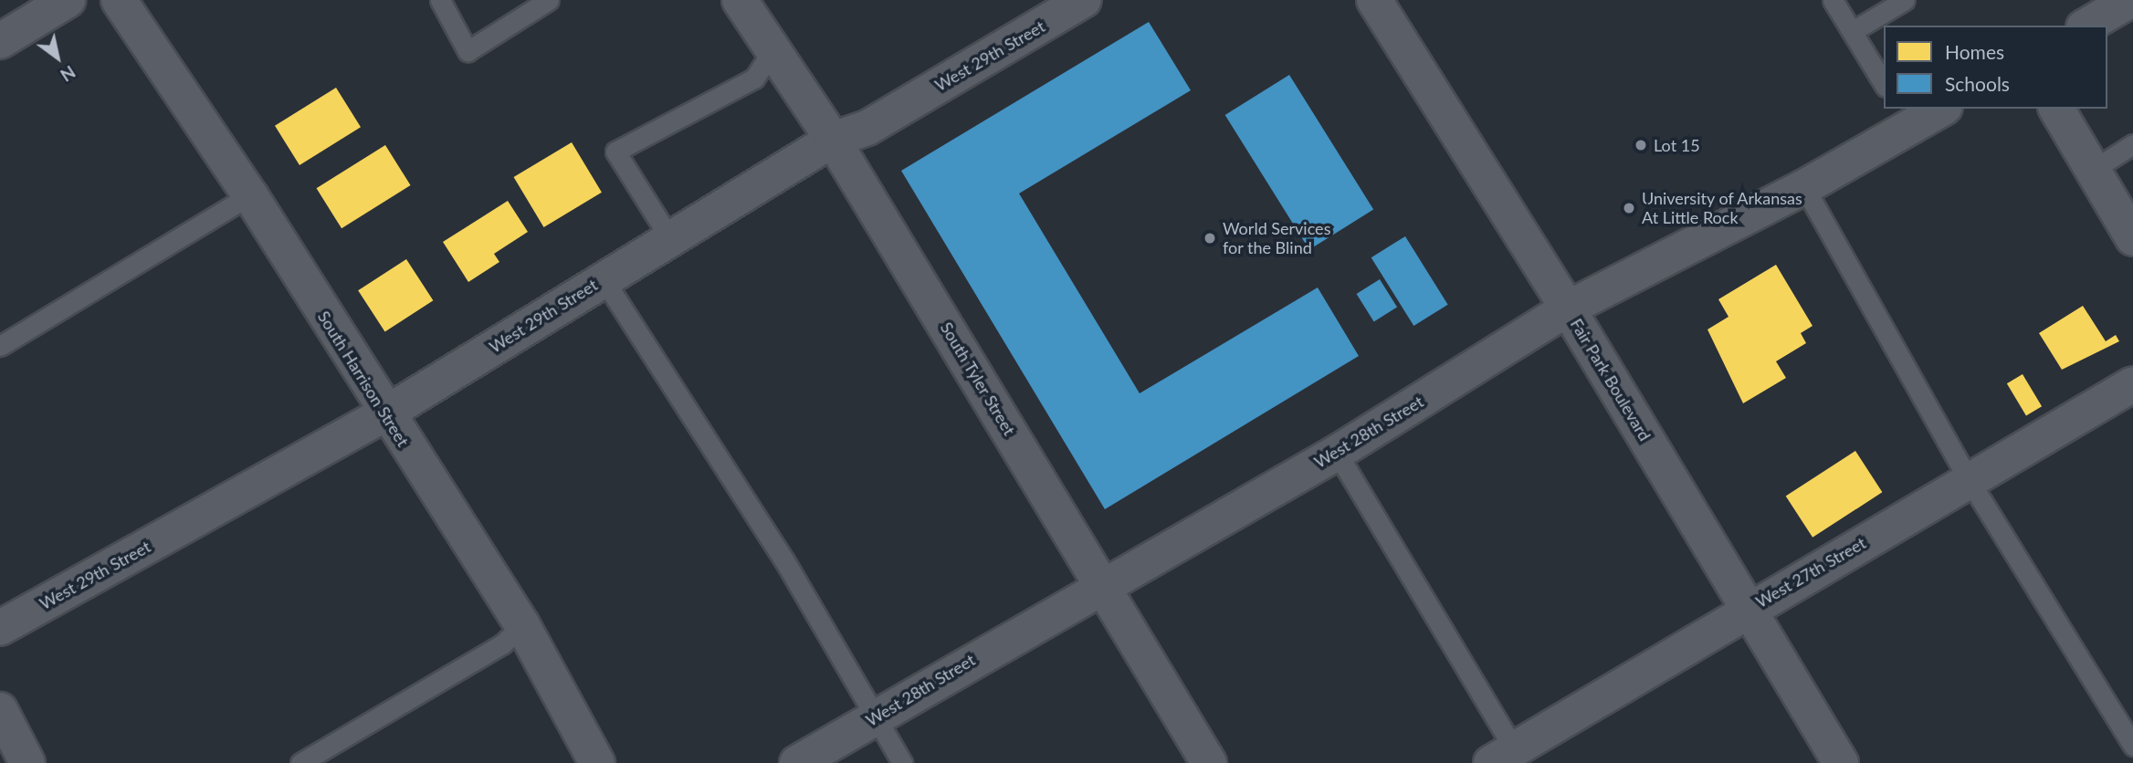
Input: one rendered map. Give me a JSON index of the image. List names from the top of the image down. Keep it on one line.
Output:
{"streets":{"street":["West 29th Street","South Harrison Street","South Tyler Street","Fair Park Boulevard","West 28th Street","West 27th Street"]},"crossings":[["West 29th Street","South Harrison Street"],["West 29th Street","South Tyler Street"],["South Tyler Street","West 28th Street"],["Fair Park Boulevard","West 28th Street"],["Fair Park Boulevard","West 27th Street"]],"places":["Lot 15","University of Arkansas At Little Rock","World Services for the Blind"],"legend":["Homes","Schools"],"north":"bottom right"}
